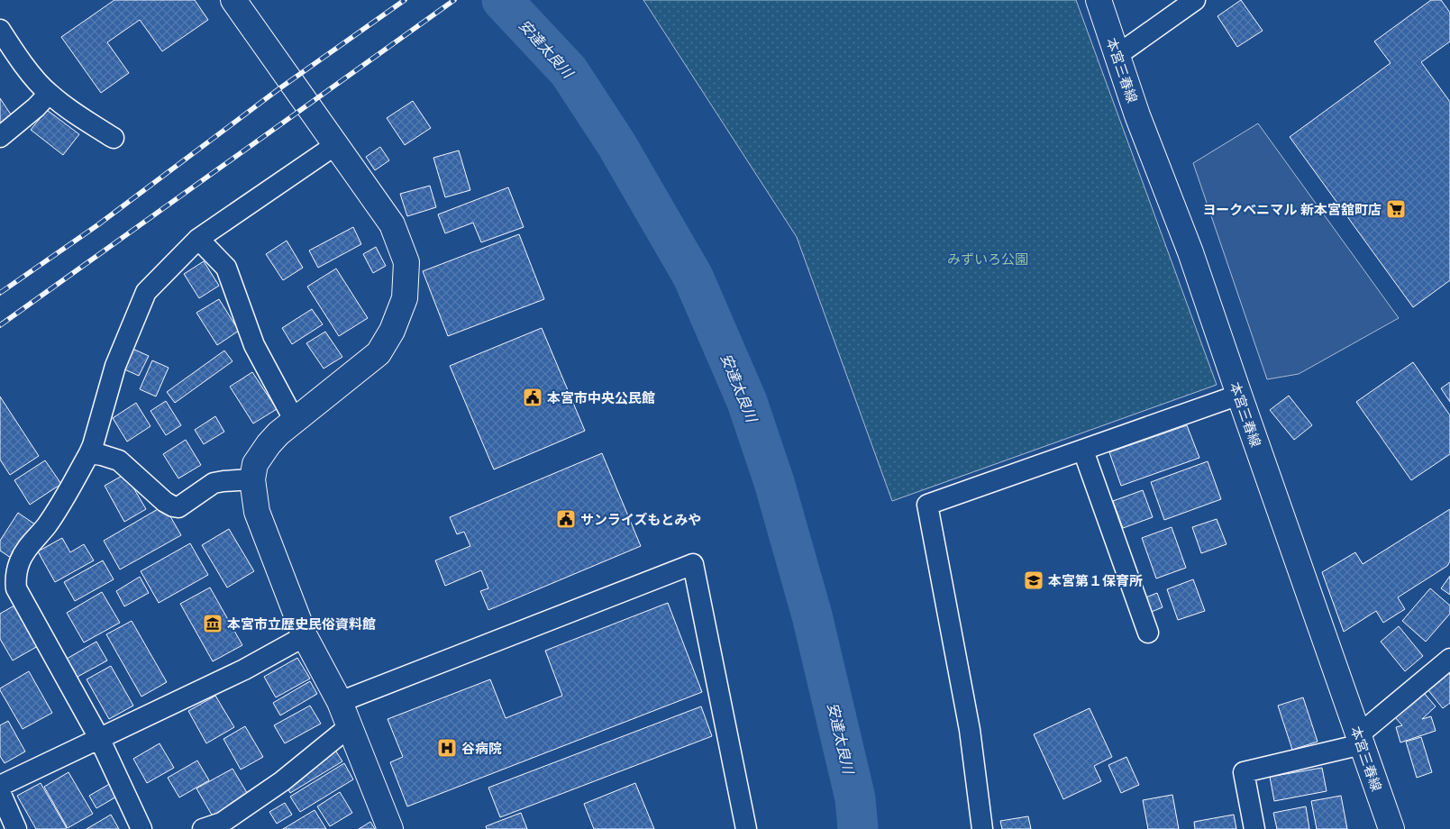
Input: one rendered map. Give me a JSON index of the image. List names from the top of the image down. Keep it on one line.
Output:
{"streets":{"street":["本宮三春線"]},"water":["安達太良川"],"parks":["みずいろ公園"],"places":{"supermarket":["ヨークベニマル 新本宮舘町店"],"public building":["本宮市中央公民館","サンライズもとみや"],"school or university":["本宮第１保育所"],"museum":["本宮市立歴史民俗資料館"],"hospital":["谷病院"]}}
